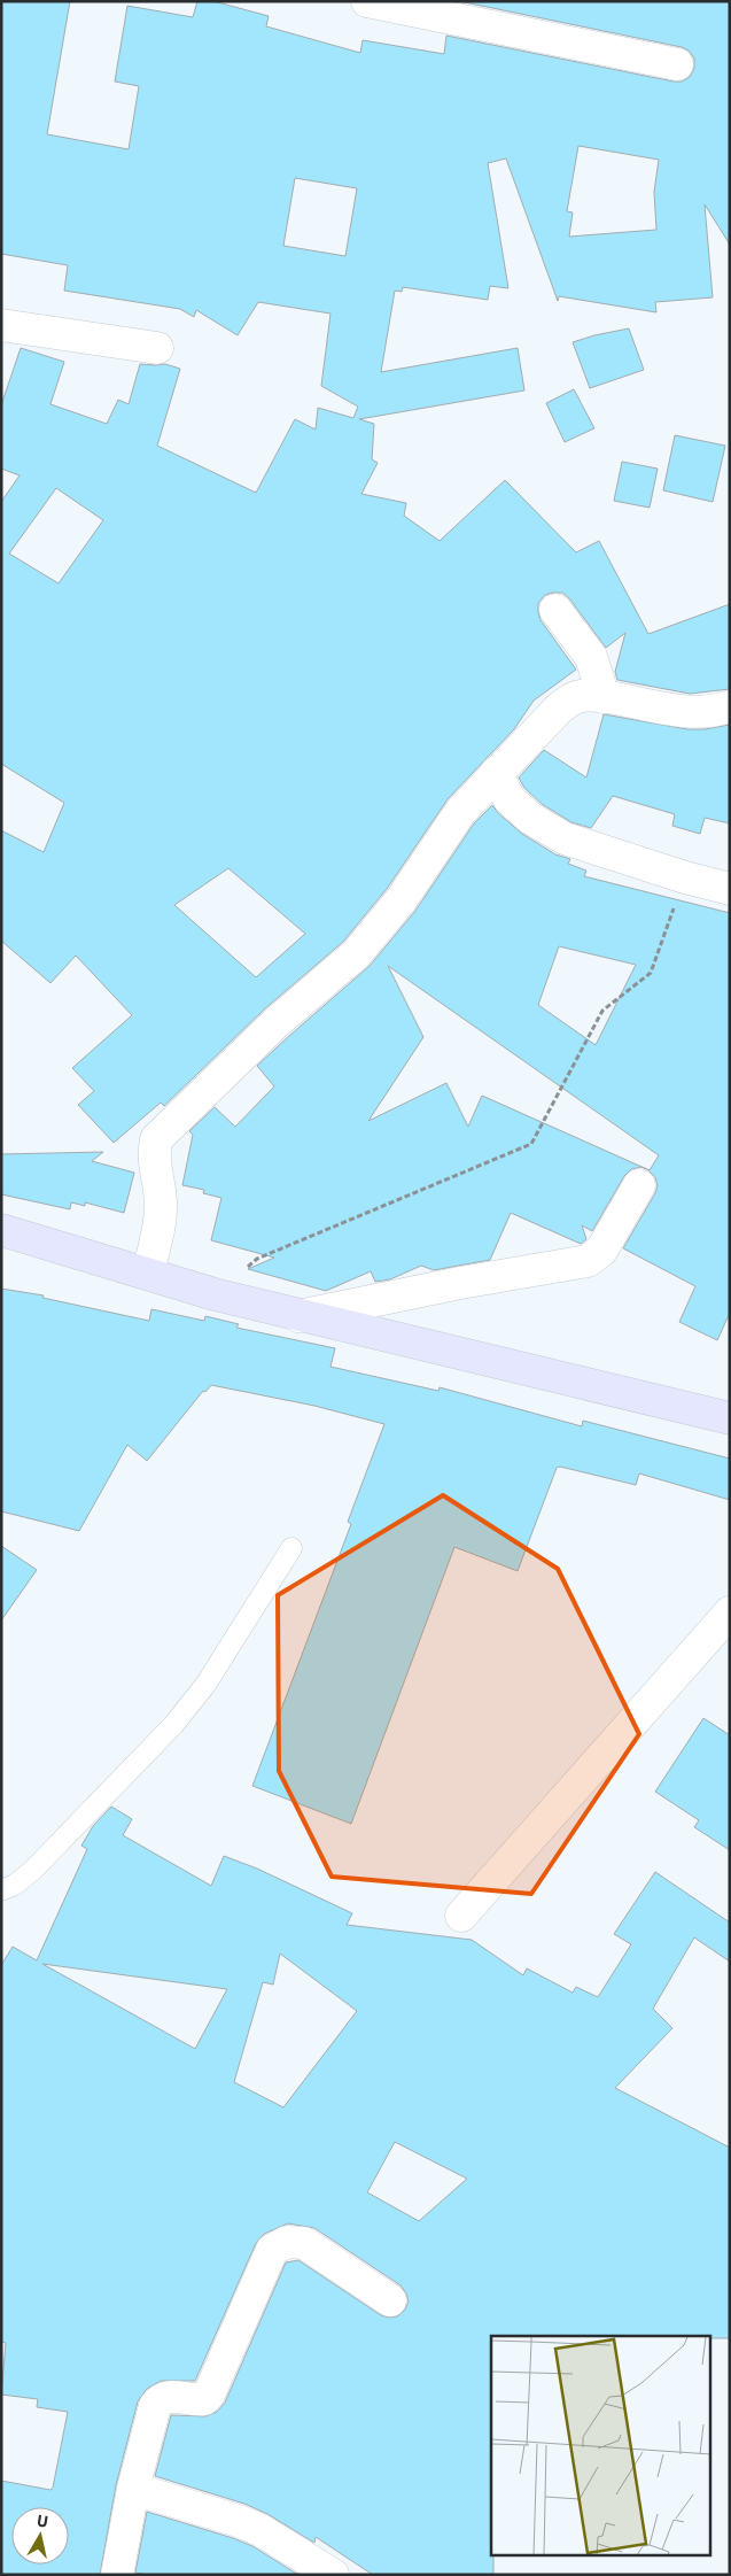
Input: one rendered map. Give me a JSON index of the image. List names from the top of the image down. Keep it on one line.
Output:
{"north":"top"}
